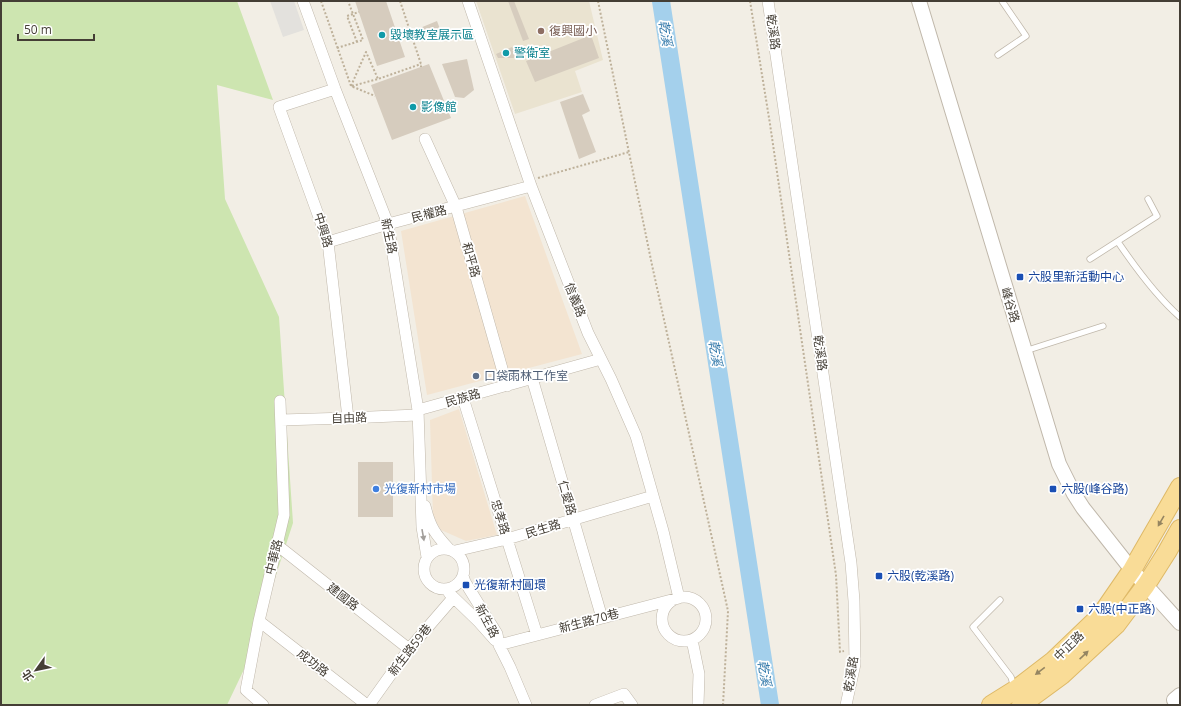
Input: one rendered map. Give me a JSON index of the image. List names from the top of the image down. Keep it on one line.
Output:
{"streets":{"main road":["中正路"],"street":["乾溪路","民權路","中興路","新生路","和平路","信義路","峰谷路","民族路","自由路","仁愛路","忠孝路","民生路","中華路","建國路","新生路70巷","新生路59巷","成功路"]},"crossings":[["民權路","中興路"],["民權路","新生路"],["民權路","和平路"],["民權路","信義路"],["中興路","新生路"],["中興路","自由路"],["新生路","民族路"],["新生路","自由路"],["新生路","民生路"],["新生路","新生路70巷"],["新生路","新生路59巷"],["和平路","民族路"],["信義路","民族路"],["信義路","民生路"],["信義路","新生路70巷"],["峰谷路","中正路"],["民族路","自由路"],["民族路","仁愛路"],["民族路","忠孝路"],["自由路","中華路"],["仁愛路","民生路"],["仁愛路","新生路70巷"],["忠孝路","民生路"],["忠孝路","新生路70巷"],["中華路","建國路"],["中華路","成功路"],["建國路","新生路59巷"],["新生路59巷","成功路"]],"water":["乾溪"],"places":{"other":["復興國小","毀壞教室展示區","警衛室","影像館","口袋雨林工作室","光復新村市場"],"transit":["六股里新活動中心","六股(峰谷路)","六股(乾溪路)","光復新村圓環","六股(中正路)"]},"scale_bar":"50 m","north":"bottom left"}
